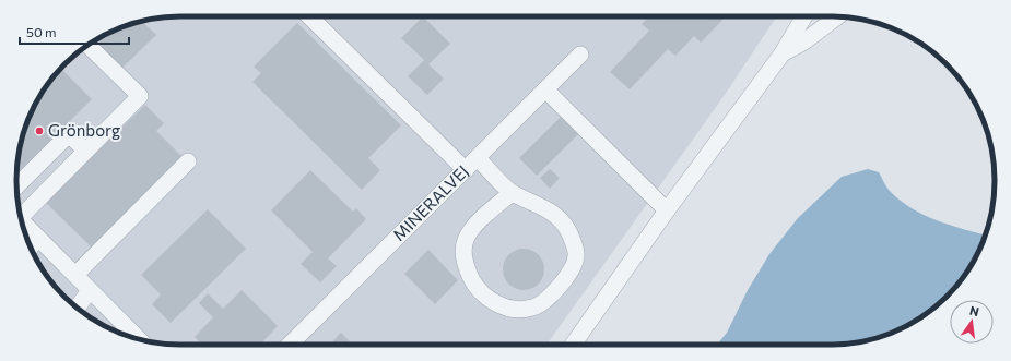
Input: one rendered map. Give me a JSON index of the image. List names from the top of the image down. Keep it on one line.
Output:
{"streets":{"street":["MINERALVEJ"]},"places":["Grönborg"],"scale_bar":"50 m","north":"top"}
